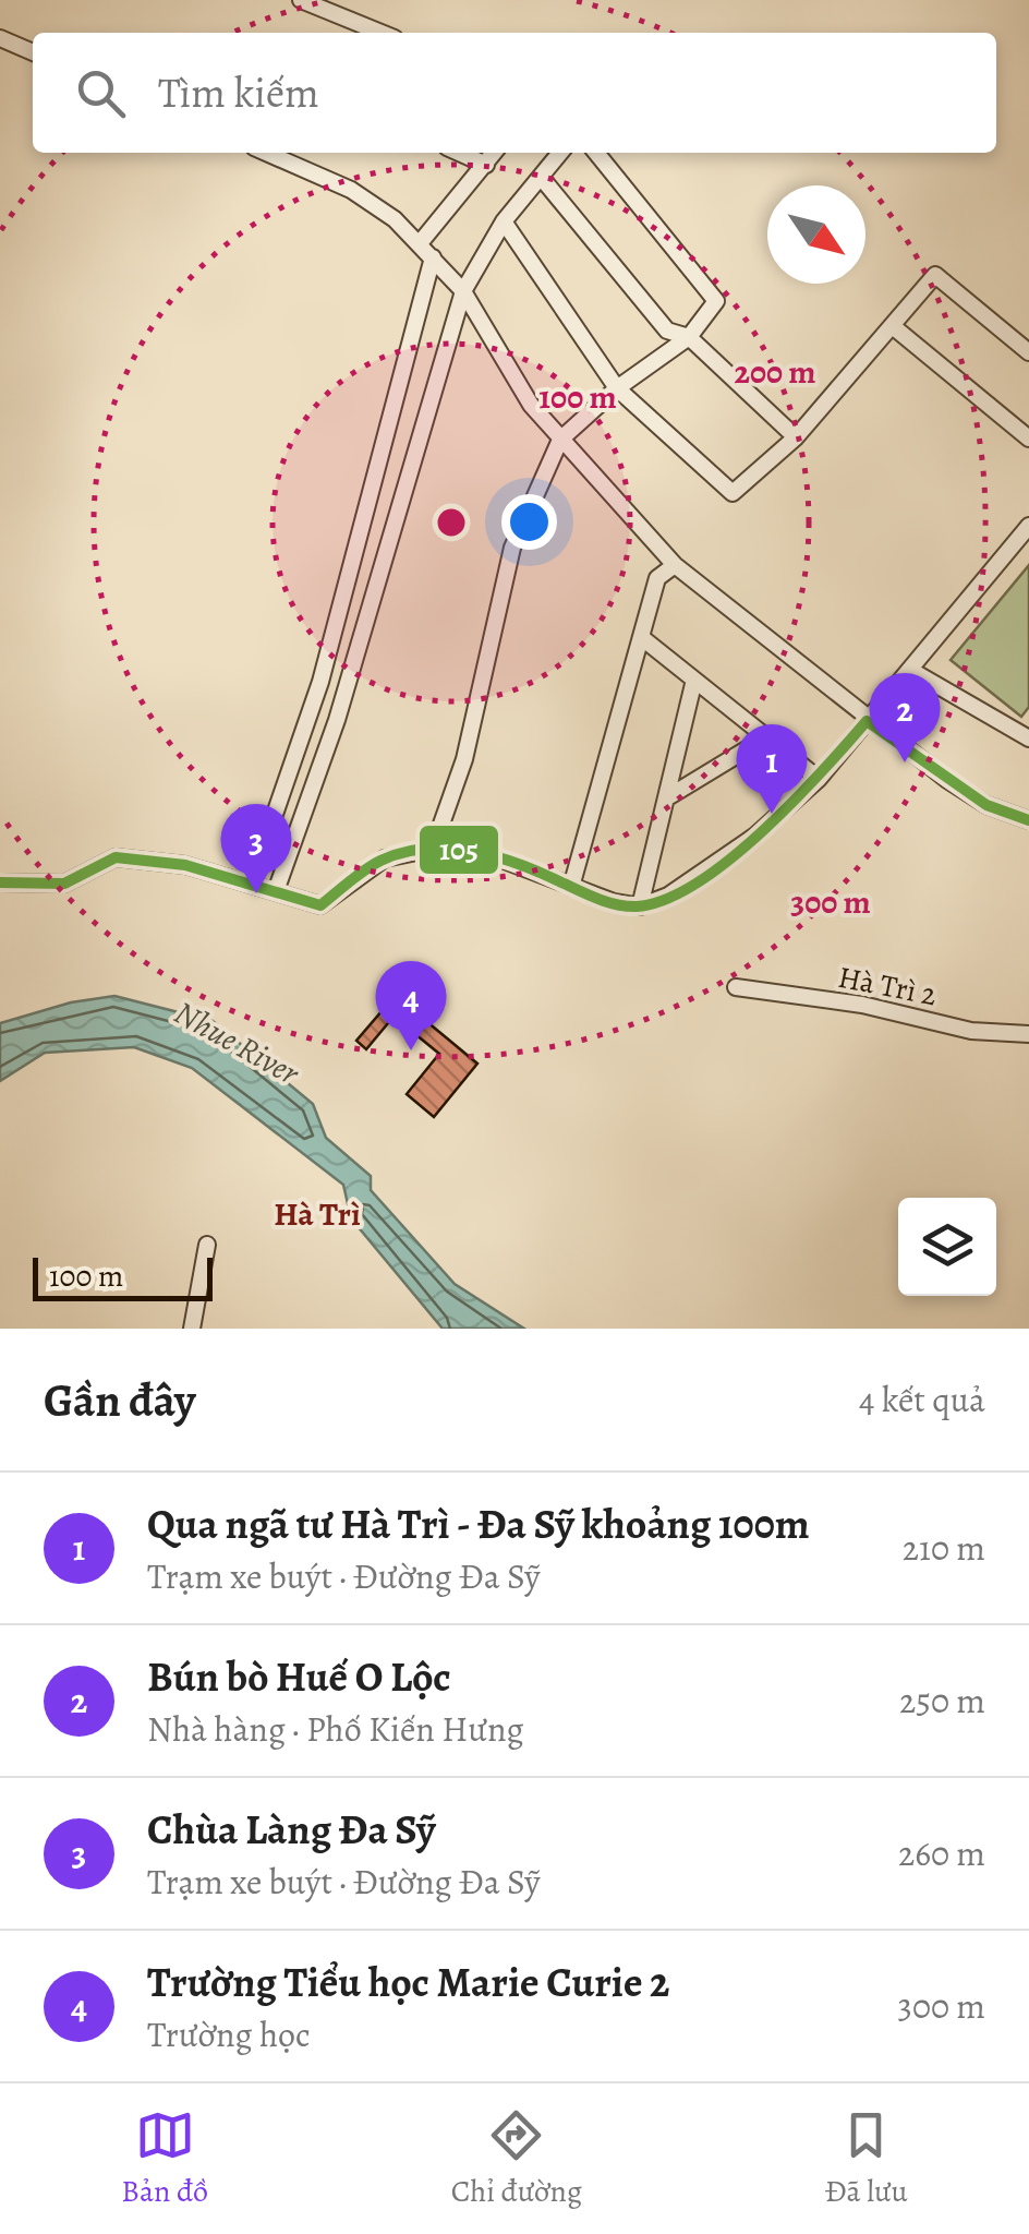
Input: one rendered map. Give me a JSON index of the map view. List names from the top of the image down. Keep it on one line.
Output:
{"streets":{"street":["Hà Trì 2"]},"districts":["Hà Trì"],"water":["Nhue River"],"lines":["transit line 105"],"scale_bar":"100 m","north":"bottom right","page":{"search":"Tìm kiếm","pins":["2","1","3","4"],"scale":"100 m","heading":["Gần đây","4 kết quả"],"list":[{"mark":"1","name":"Qua ngã tư Hà Trì - Đa Sỹ khoảng 100m","note":"Trạm xe buýt · Đường Đa Sỹ","value":"210 m"},{"mark":"2","name":"Bún bò Huế O Lộc","note":"Nhà hàng · Phố Kiến Hưng","value":"250 m"},{"mark":"3","name":"Chùa Làng Đa Sỹ","note":"Trạm xe buýt · Đường Đa Sỹ","value":"260 m"},{"mark":"4","name":"Trường Tiểu học Marie Curie 2","note":"Trường học","value":"300 m"}],"nav":["Bản đồ","Chỉ đường","Đã lưu"]},"rings":["200 m","100 m","300 m"]}
